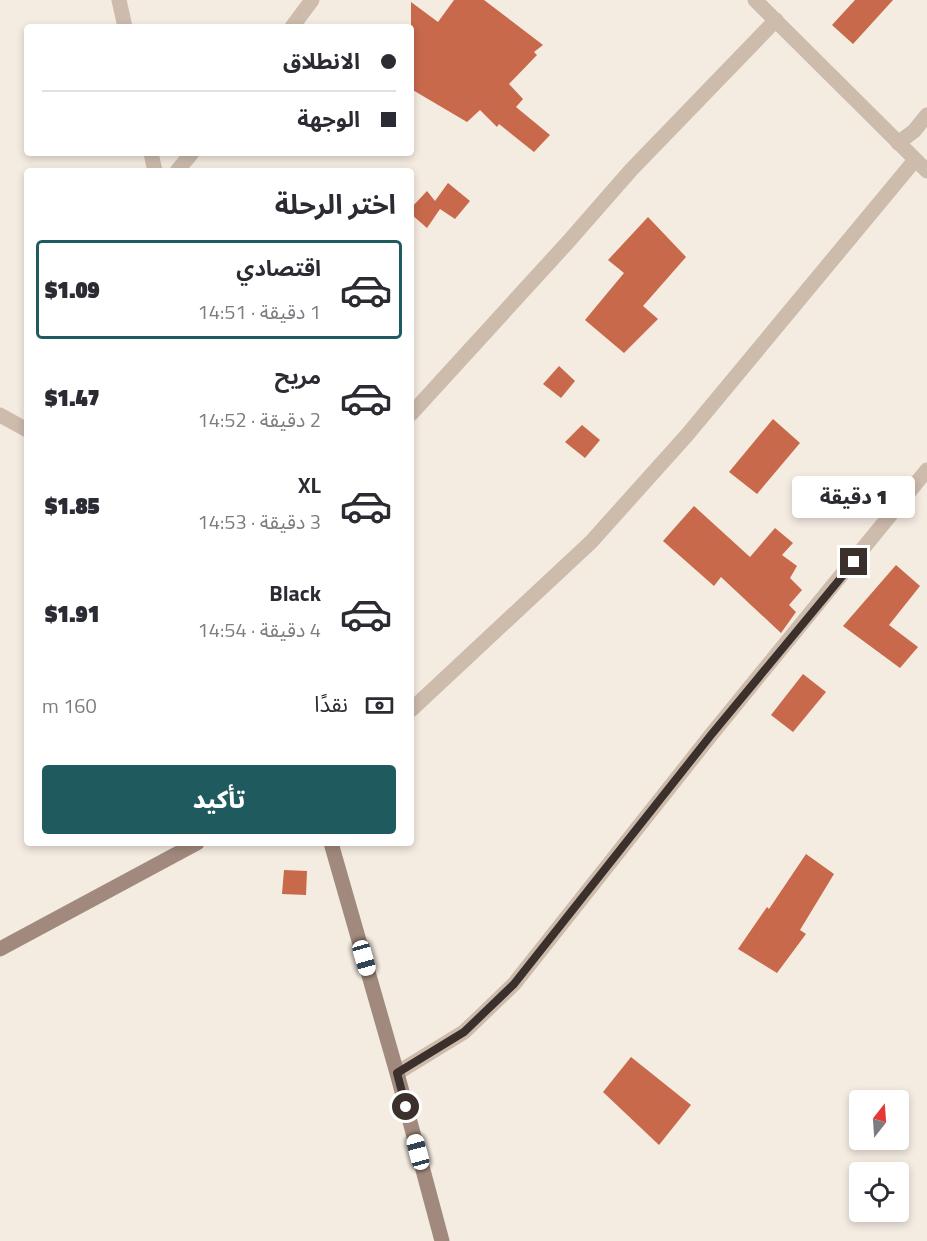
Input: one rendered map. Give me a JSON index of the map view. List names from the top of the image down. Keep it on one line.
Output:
{"north":"top","page":{"banner":["الانطلاق","الوجهة"],"heading":"اختر الرحلة","list":[{"name":"اقتصادي","note":"1 دقيقة · 14:51","value":"$1.09"},{"name":"مريح","note":"2 دقيقة · 14:52","value":"$1.47"},{"name":"XL","note":"3 دقيقة · 14:53","value":"$1.85"},{"name":"Black","note":"4 دقيقة · 14:54","value":"$1.91"}],"bubble":"1 دقيقة","pay":["نقدًا","160 m"],"buttons":"تأكيد"}}
